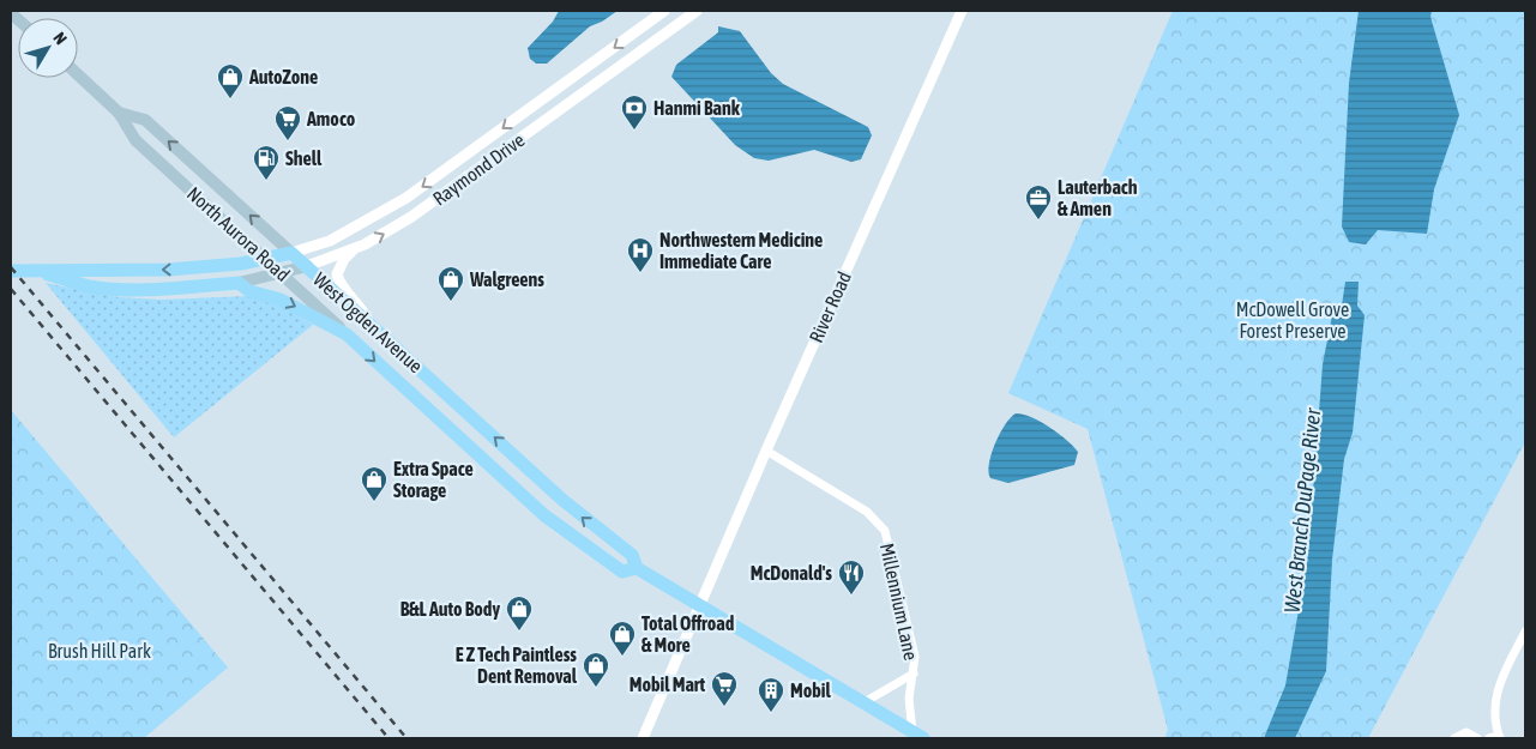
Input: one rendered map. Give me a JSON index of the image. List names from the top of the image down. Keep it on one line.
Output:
{"streets":{"main road":["Raymond Drive","North Aurora Road","West Ogden Avenue"],"street":["River Road","Millennium Lane"]},"crossings":[["Raymond Drive","North Aurora Road"],["Raymond Drive","West Ogden Avenue"],["North Aurora Road","West Ogden Avenue"],["River Road","West Ogden Avenue"],["River Road","Millennium Lane"],["West Ogden Avenue","Millennium Lane"]],"water":["West Branch DuPage River"],"parks":["McDowell Grove Forest Preserve","Brush Hill Park"],"places":{"shop":["AutoZone","Walgreens","Extra Space Storage","B&L Auto Body","Total Offroad & More","E Z Tech Paintless Dent Removal"],"bank":["Hanmi Bank"],"supermarket":["Amoco","Mobil Mart"],"fuel station":["Shell"],"office":["Lauterbach & Amen"],"hospital":["Northwestern Medicine Immediate Care"],"restaurant":["McDonald's"],"building":["Mobil"]},"north":"top right"}
